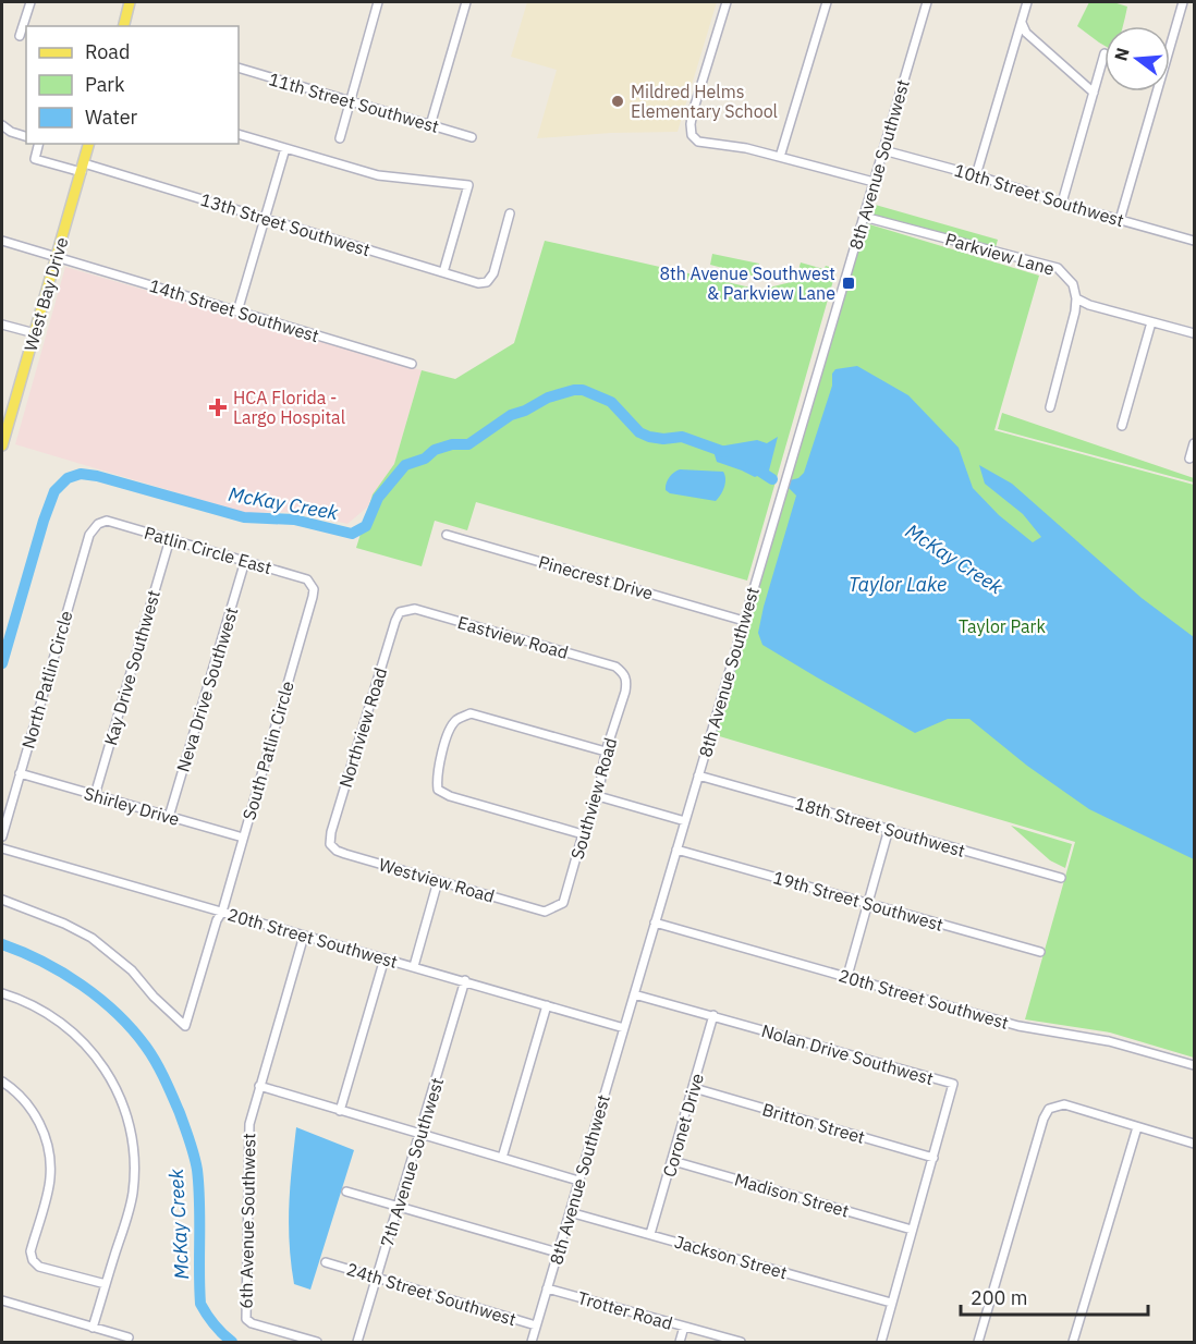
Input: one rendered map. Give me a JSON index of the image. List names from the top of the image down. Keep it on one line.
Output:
{"streets":{"main road":["West Bay Drive"],"street":["11th Street Southwest","8th Avenue Southwest","10th Street Southwest","13th Street Southwest","Parkview Lane","14th Street Southwest","Patlin Circle East","Pinecrest Drive","Eastview Road","Kay Drive Southwest","North Patlin Circle","Neva Drive Southwest","Northview Road","South Patlin Circle","Southview Road","Shirley Drive","18th Street Southwest","Westview Road","19th Street Southwest","20th Street Southwest","Nolan Drive Southwest","Britton Street","Coronet Drive","7th Avenue Southwest","Madison Street","6th Avenue Southwest","Jackson Street","24th Street Southwest","Trotter Road"]},"crossings":[["8th Avenue Southwest","10th Street Southwest"],["8th Avenue Southwest","Parkview Lane"],["8th Avenue Southwest","Pinecrest Drive"],["8th Avenue Southwest","18th Street Southwest"],["8th Avenue Southwest","19th Street Southwest"],["8th Avenue Southwest","20th Street Southwest"],["8th Avenue Southwest","Nolan Drive Southwest"],["8th Avenue Southwest","Jackson Street"],["8th Avenue Southwest","24th Street Southwest"],["8th Avenue Southwest","Trotter Road"],["13th Street Southwest","West Bay Drive"],["West Bay Drive","14th Street Southwest"],["Patlin Circle East","Kay Drive Southwest"],["Patlin Circle East","North Patlin Circle"],["Patlin Circle East","Neva Drive Southwest"],["Patlin Circle East","South Patlin Circle"],["Eastview Road","Northview Road"],["Eastview Road","Southview Road"],["Kay Drive Southwest","Shirley Drive"],["North Patlin Circle","Shirley Drive"],["Neva Drive Southwest","Shirley Drive"],["Northview Road","Westview Road"],["South Patlin Circle","Shirley Drive"],["South Patlin Circle","20th Street Southwest"],["Southview Road","Westview Road"],["20th Street Southwest","7th Avenue Southwest"],["20th Street Southwest","6th Avenue Southwest"],["Nolan Drive Southwest","Britton Street"],["Nolan Drive Southwest","Coronet Drive"],["Nolan Drive Southwest","Madison Street"],["Nolan Drive Southwest","Jackson Street"],["Britton Street","Coronet Drive"],["Coronet Drive","Madison Street"],["Coronet Drive","Jackson Street"],["7th Avenue Southwest","24th Street Southwest"]],"water":["McKay Creek","Taylor Lake"],"parks":["Taylor Park"],"places":{"other":["Mildred Helms Elementary School"],"transit":["8th Avenue Southwest & Parkview Lane"],"health":["HCA Florida - Largo Hospital"]},"legend":["Road","Park","Water"],"scale_bar":"200 m","north":"left"}
